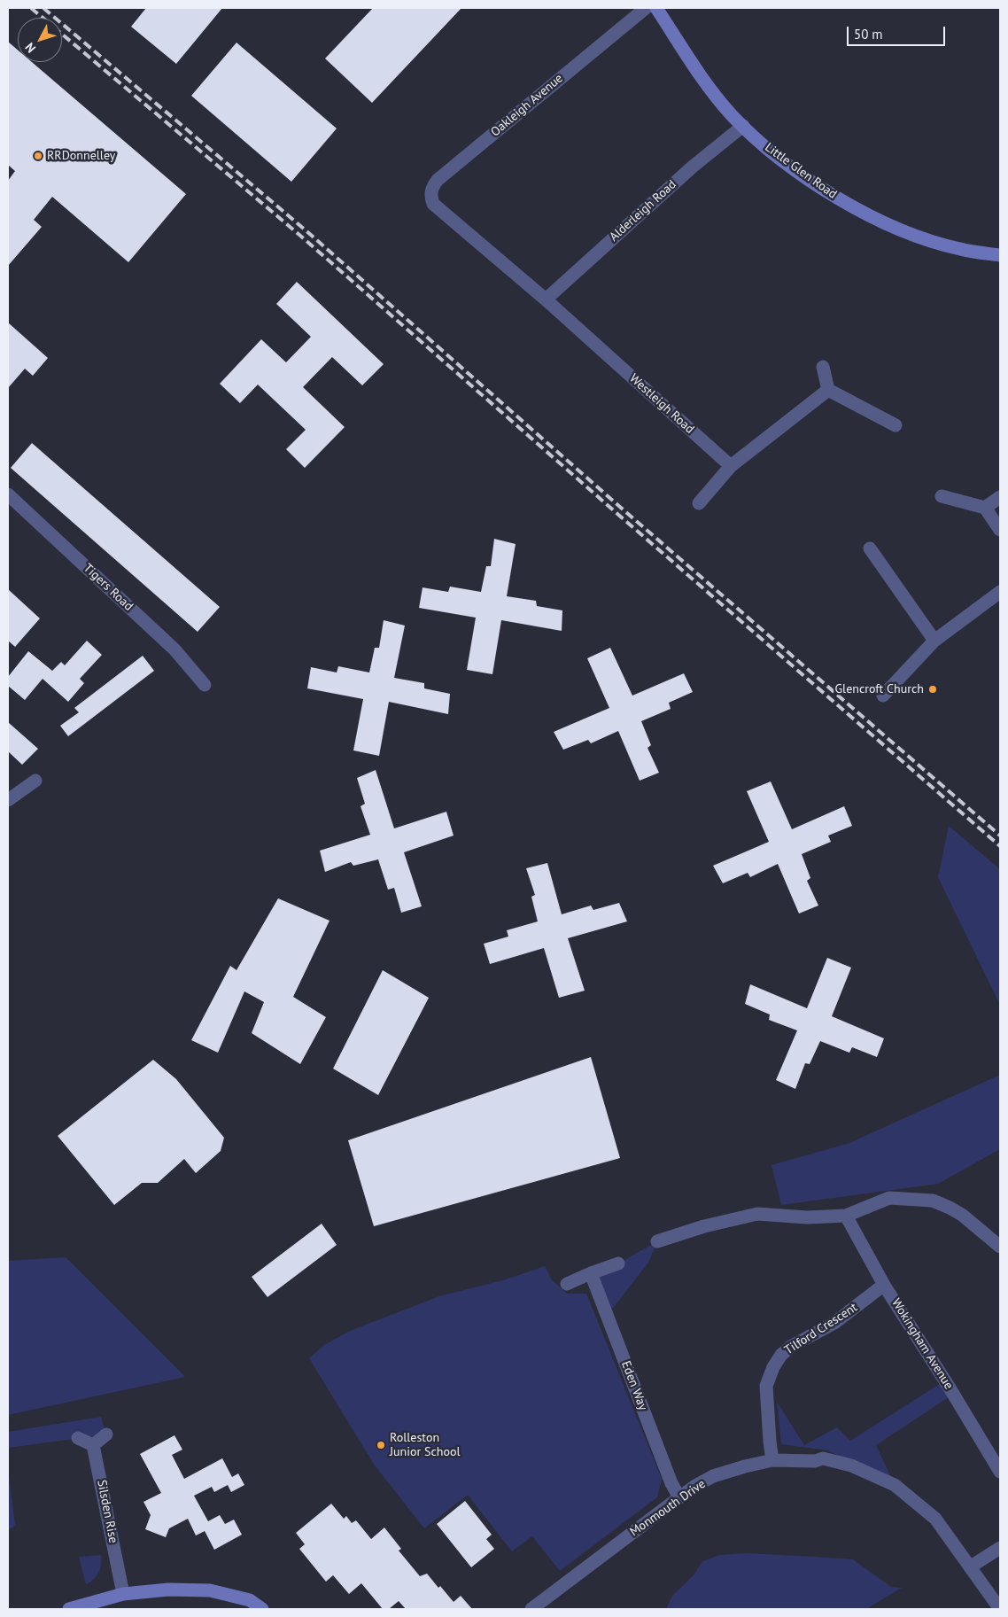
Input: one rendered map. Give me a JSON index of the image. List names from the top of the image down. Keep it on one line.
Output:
{"streets":{"main road":["Little Glen Road"],"street":["Oakleigh Avenue","Alderleigh Road","Westleigh Road","Tigers Road","Tilford Crescent","Wokingham Avenue","Eden Way","Monmouth Drive","Silsden Rise"]},"crossings":[["Oakleigh Avenue","Westleigh Road"],["Little Glen Road","Alderleigh Road"],["Alderleigh Road","Westleigh Road"],["Tilford Crescent","Wokingham Avenue"],["Tilford Crescent","Monmouth Drive"],["Eden Way","Monmouth Drive"]],"places":["RRDonnelley","Glencroft Church","Rolleston Junior School"],"scale_bar":"50 m","north":"bottom left"}
